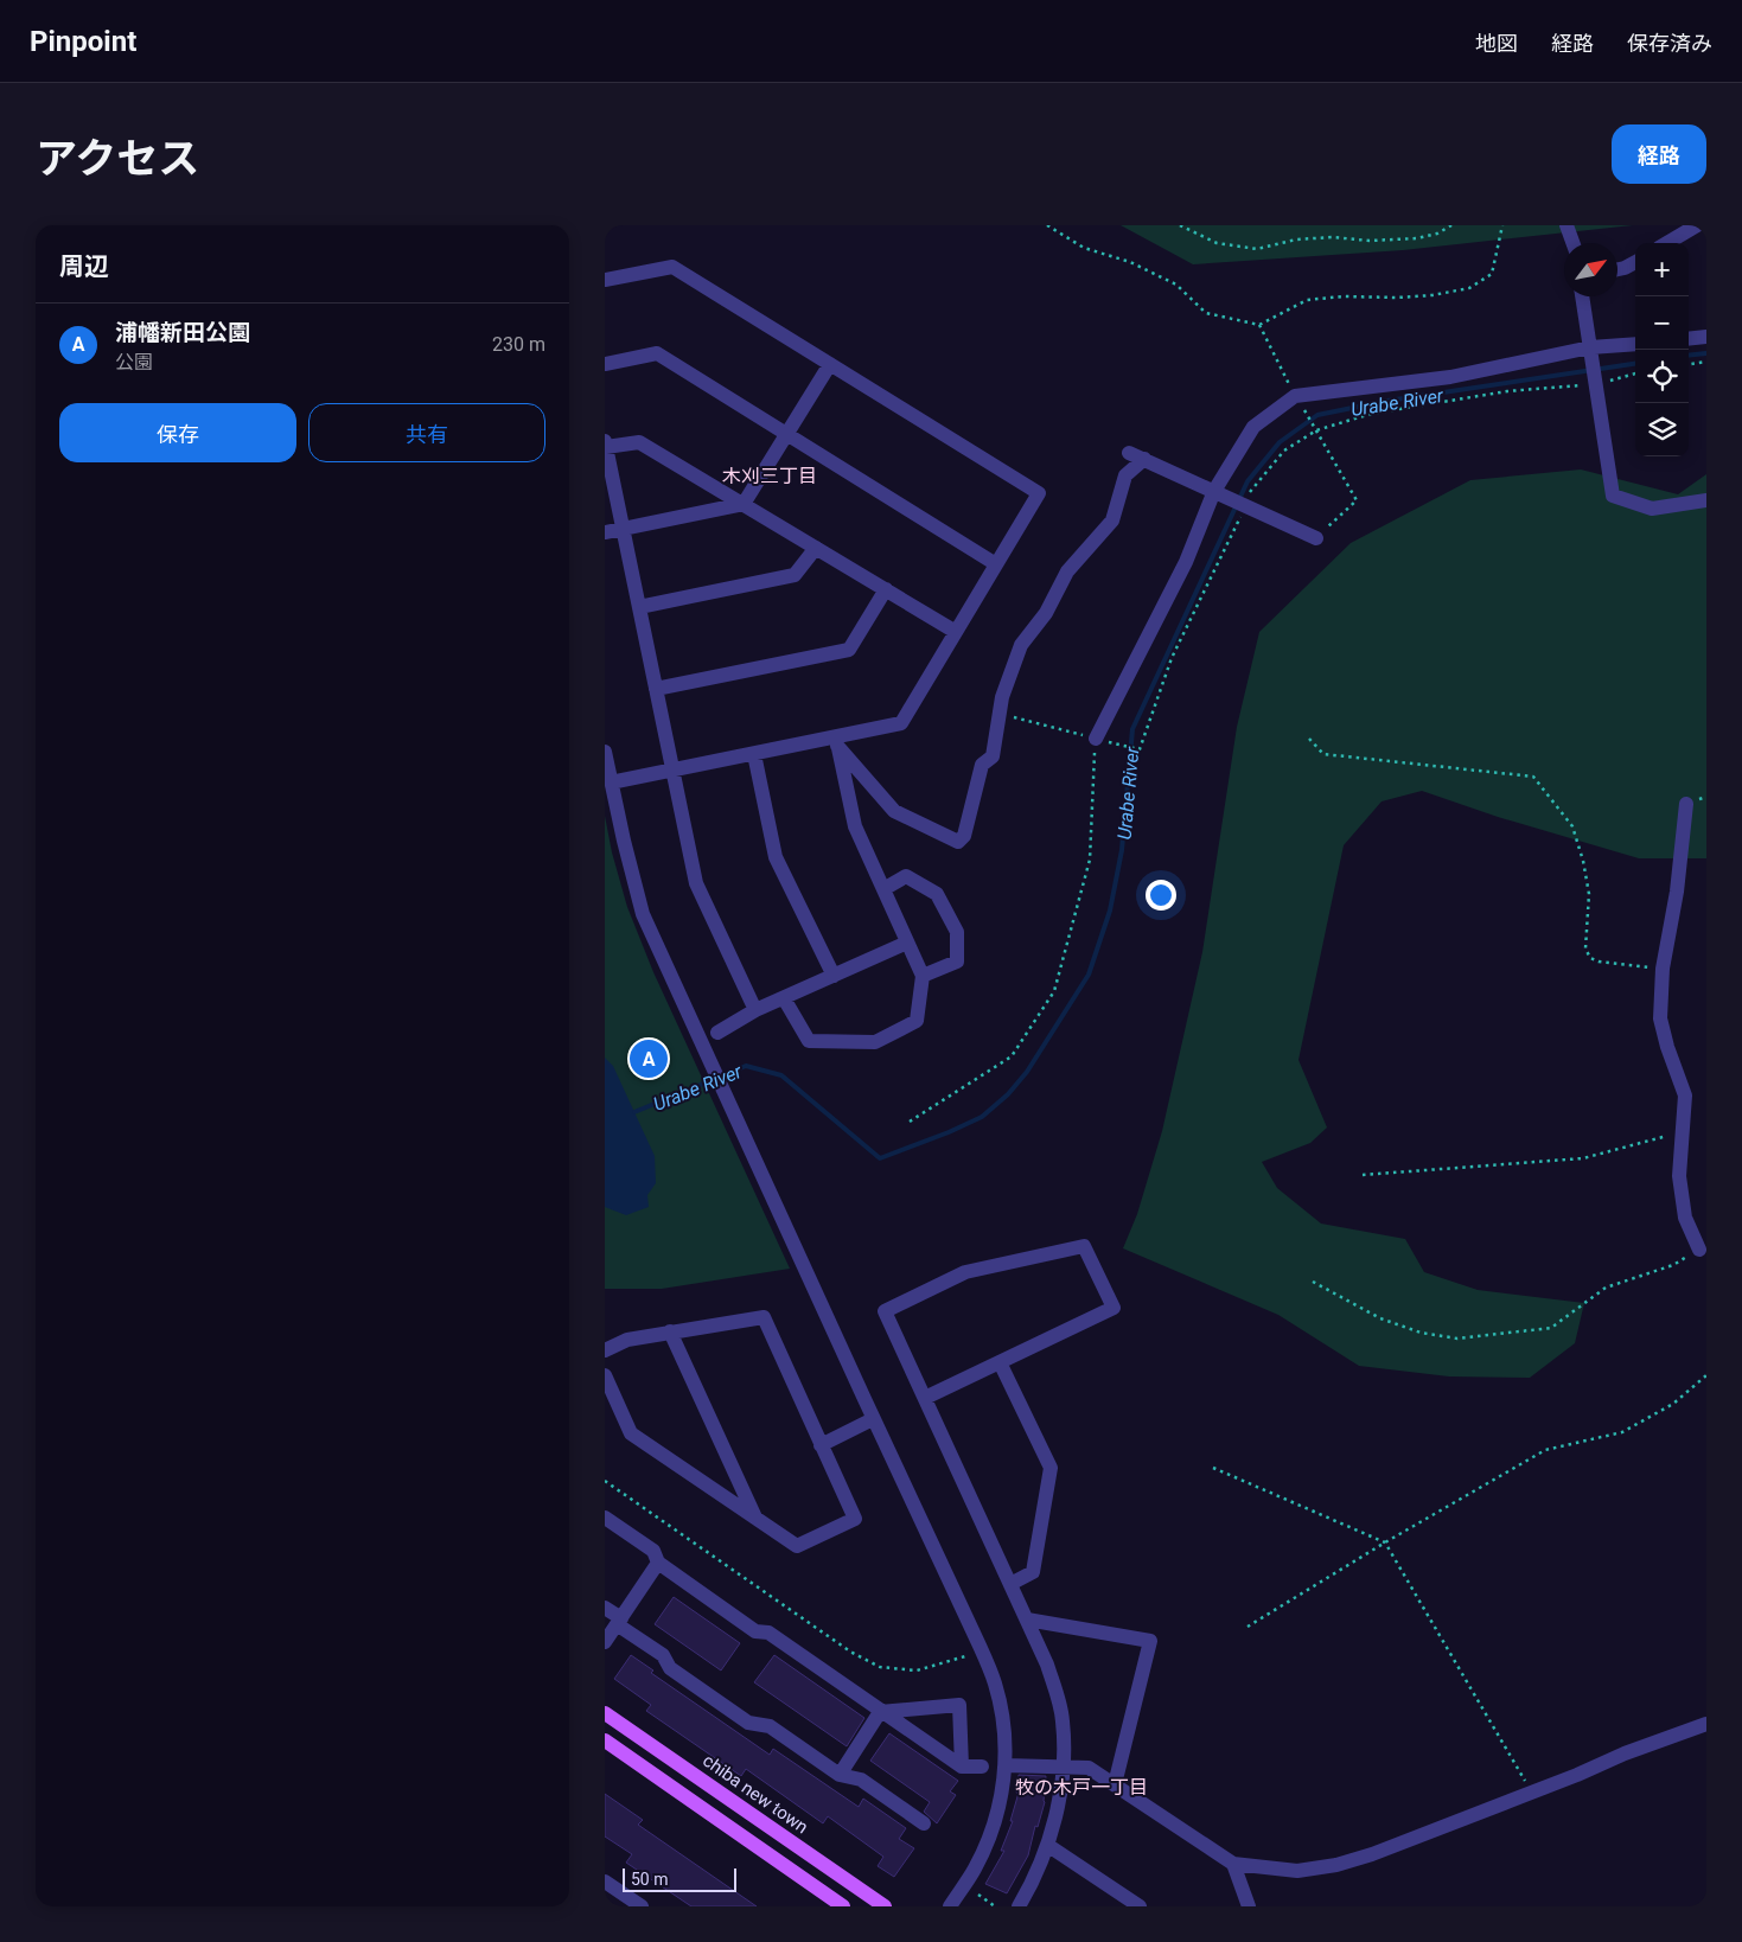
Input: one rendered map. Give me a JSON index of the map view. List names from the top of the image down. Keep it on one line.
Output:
{"streets":{"main road":["chiba new town"]},"districts":["木刈三丁目","牧の木戸一丁目"],"water":["Urabe River"],"scale_bar":"50 m","north":"top right","page":{"header":"Pinpoint","nav":["地図","経路","保存済み"],"title":"アクセス","buttons":["経路",["保存","共有"]],"heading":"周辺","map_buttons":["+","−"],"list":[{"mark":"A","name":"浦幡新田公園","note":"公園","value":"230 m"}],"pins":"A","scale":"50 m"}}
